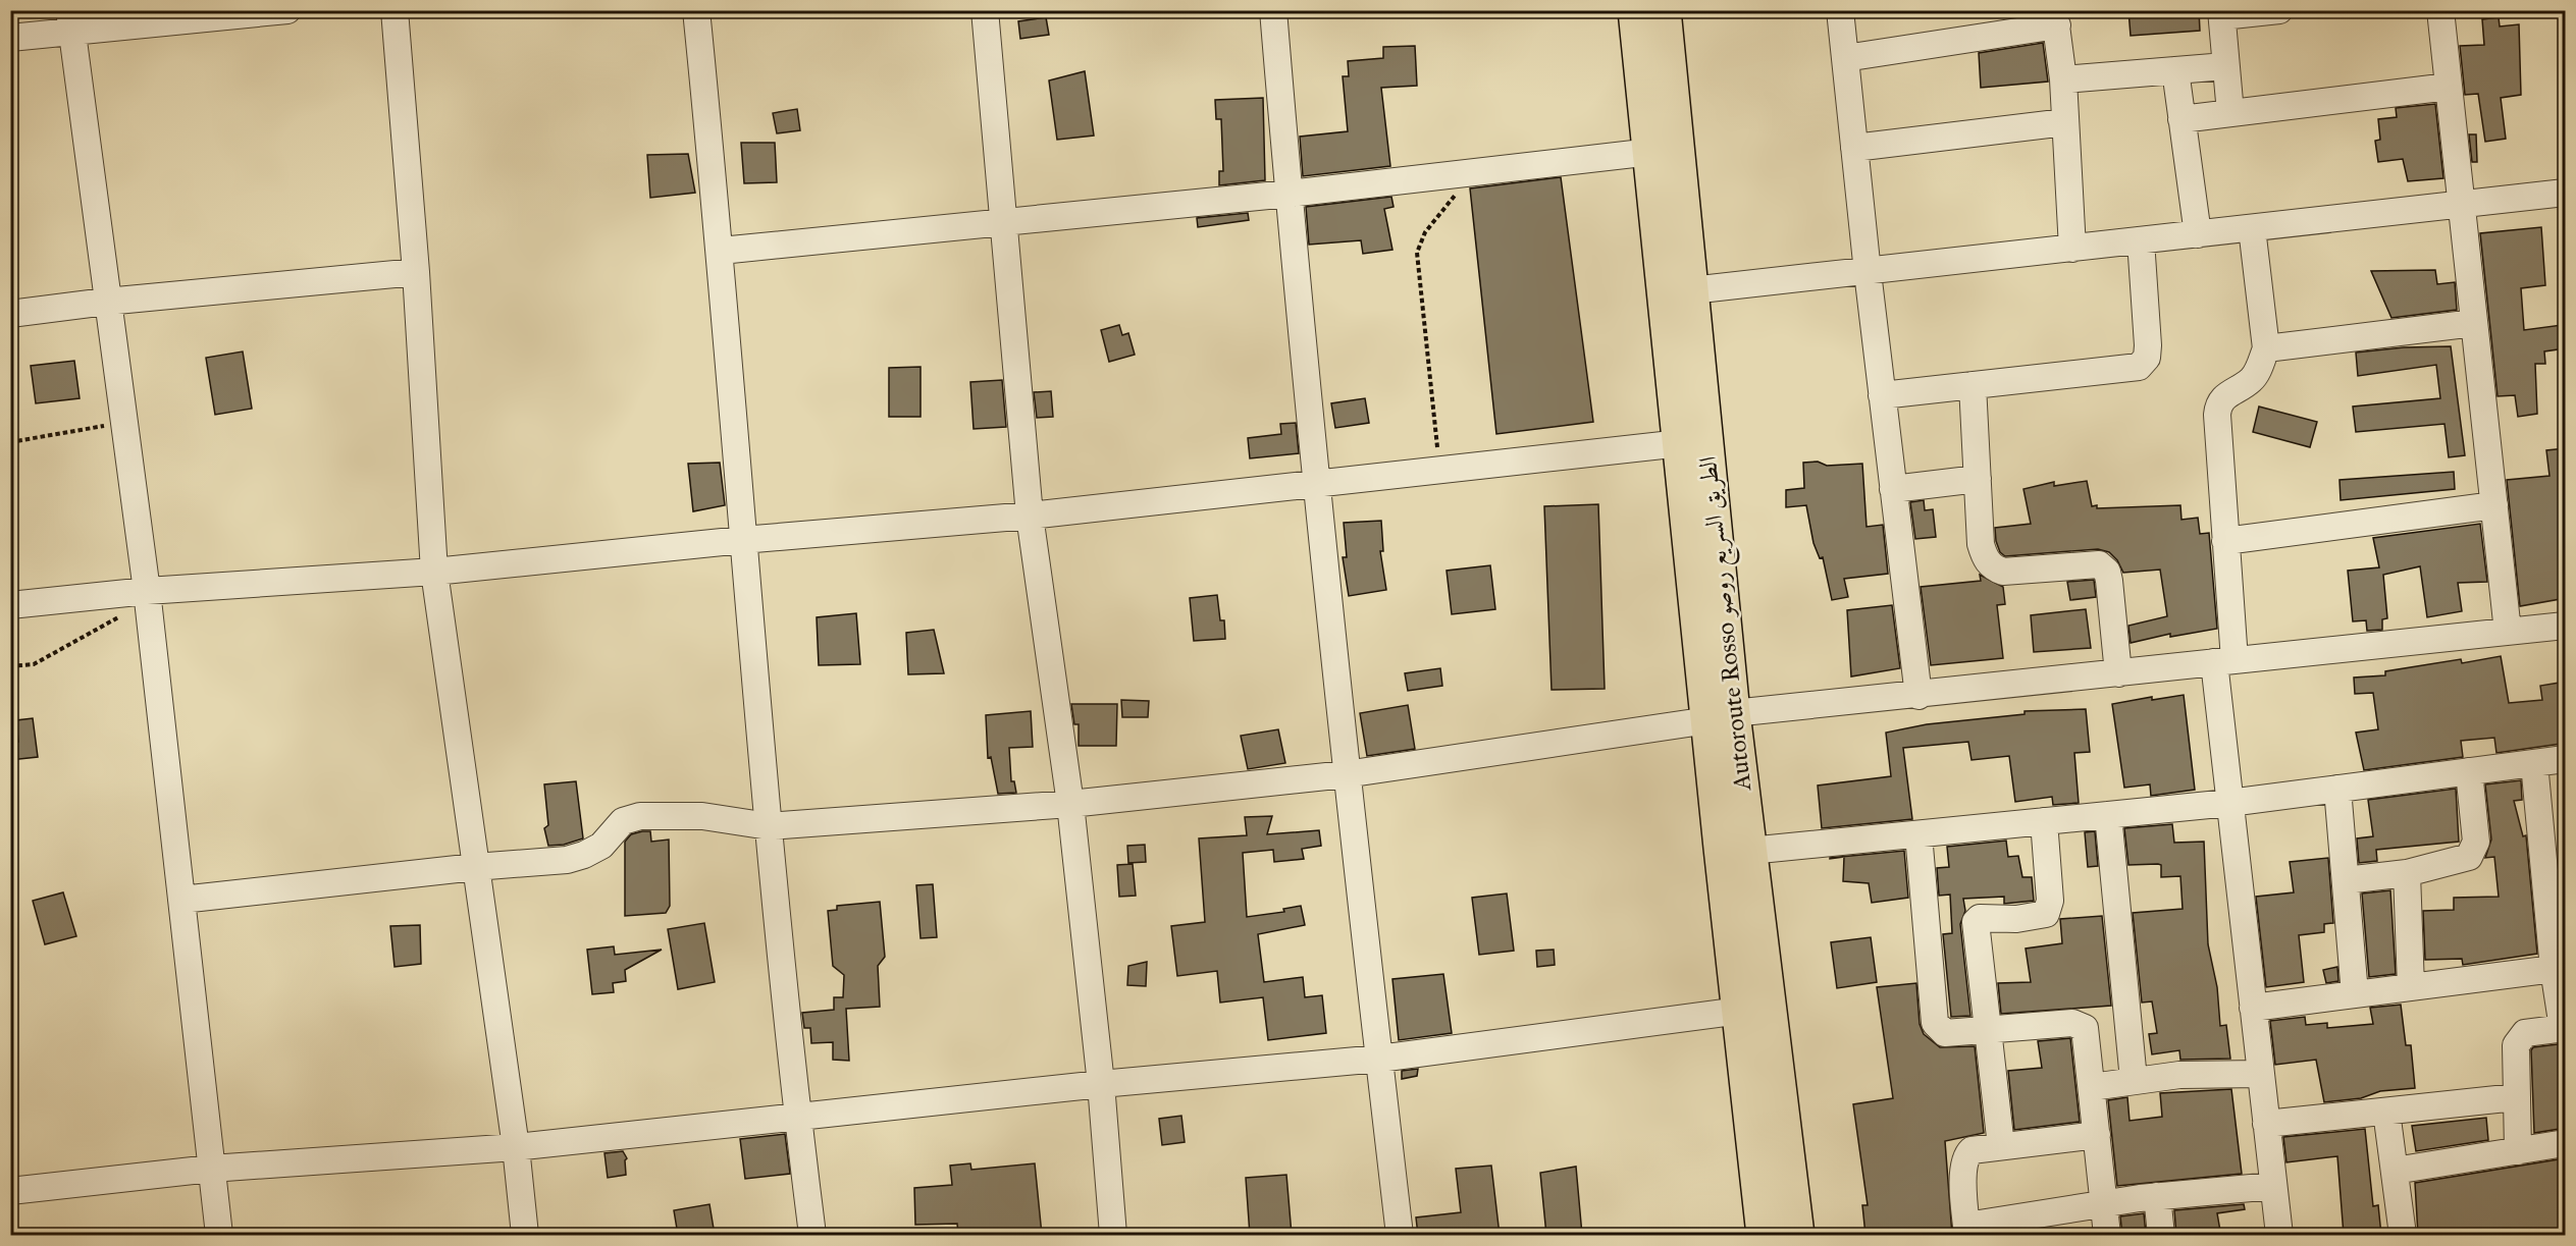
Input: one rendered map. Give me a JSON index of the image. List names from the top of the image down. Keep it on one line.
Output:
{"streets":{"highway":["Autoroute Rosso الطريق السريع روصو"]}}
